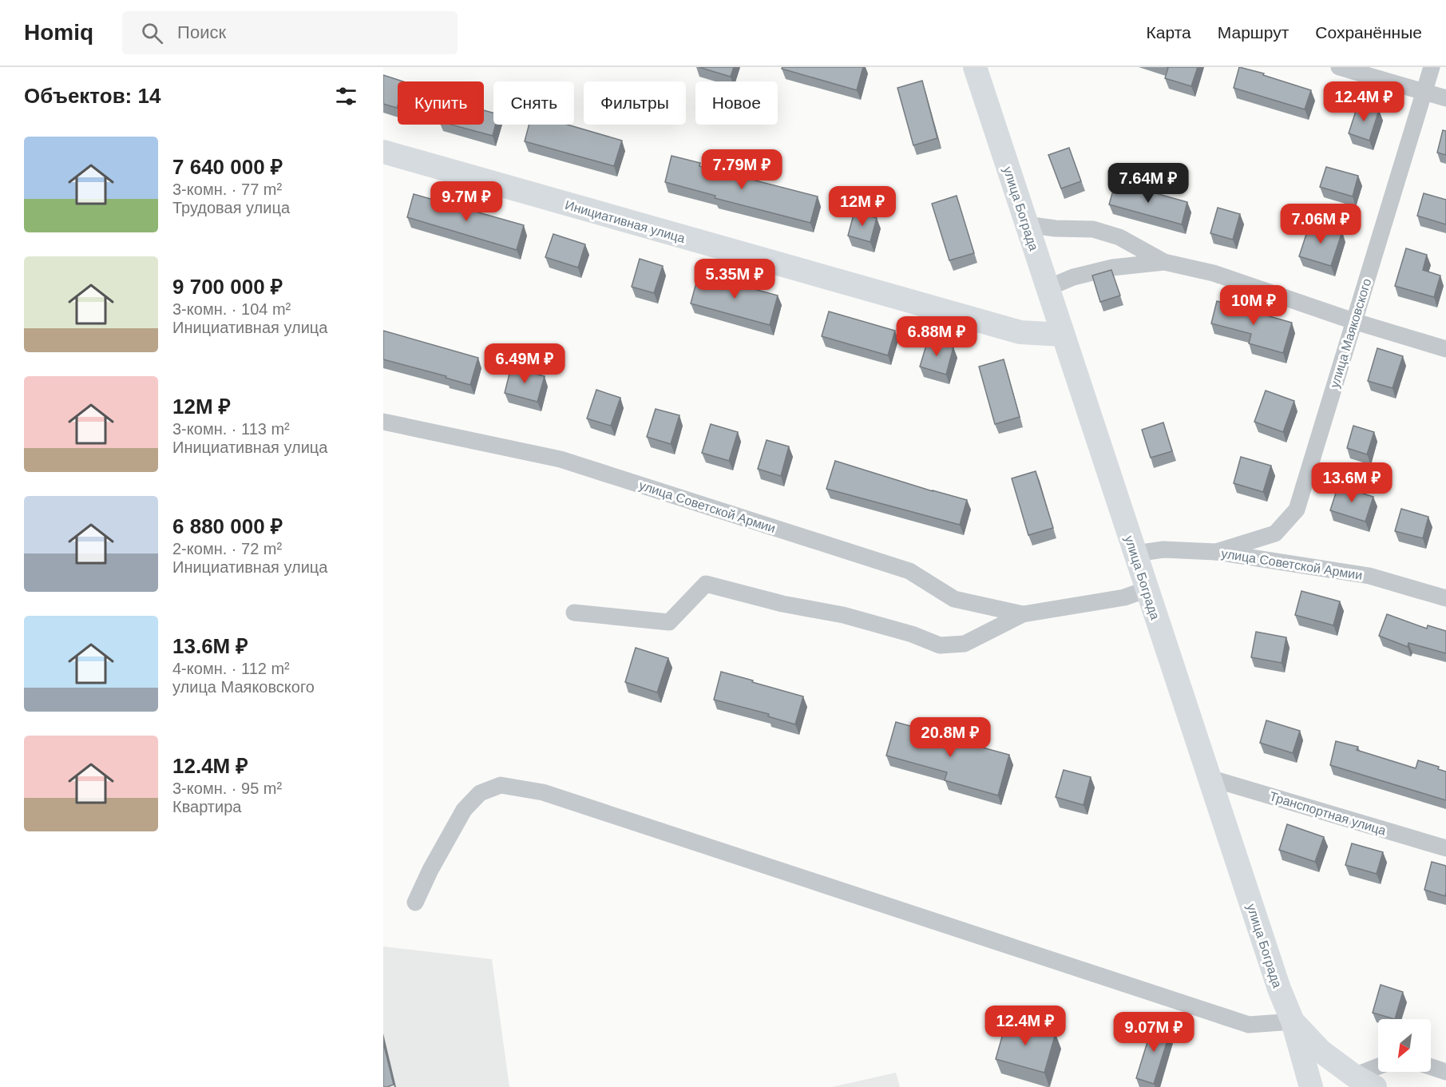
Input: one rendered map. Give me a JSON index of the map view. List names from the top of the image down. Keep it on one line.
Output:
{"streets":{"main road":["улица Бограда","Инициативная улица"],"street":["улица Маяковского","улица Советской Армии","Транспортная улица"]},"crossings":[["улица Бограда","Инициативная улица"],["улица Бограда","улица Советской Армии"],["улица Бограда","Транспортная улица"],["улица Маяковского","улица Советской Армии"]],"north":"bottom left","page":{"header":"Homiq","search":"Поиск","nav":["Карта","Маршрут","Сохранённые"],"heading":"Объектов: 14","price":["12.4M ₽","7.79M ₽","7.64M ₽","9.7M ₽","12M ₽","7.06M ₽","5.35M ₽","10M ₽","6.88M ₽","6.49M ₽","13.6M ₽","20.8M ₽","12.4M ₽","9.07M ₽"],"chip":["Купить","Снять","Фильтры","Новое"],"list":[{"name":"7 640 000 ₽","note":"3-комн. · 77 m² · Трудовая улица"},{"name":"9 700 000 ₽","note":"3-комн. · 104 m² · Инициативная улица"},{"name":"12M ₽","note":"3-комн. · 113 m² · Инициативная улица"},{"name":"6 880 000 ₽","note":"2-комн. · 72 m² · Инициативная улица"},{"name":"13.6M ₽","note":"4-комн. · 112 m² · улица Маяковского"},{"name":"12.4M ₽","note":"3-комн. · 95 m² · Квартира"}]}}
